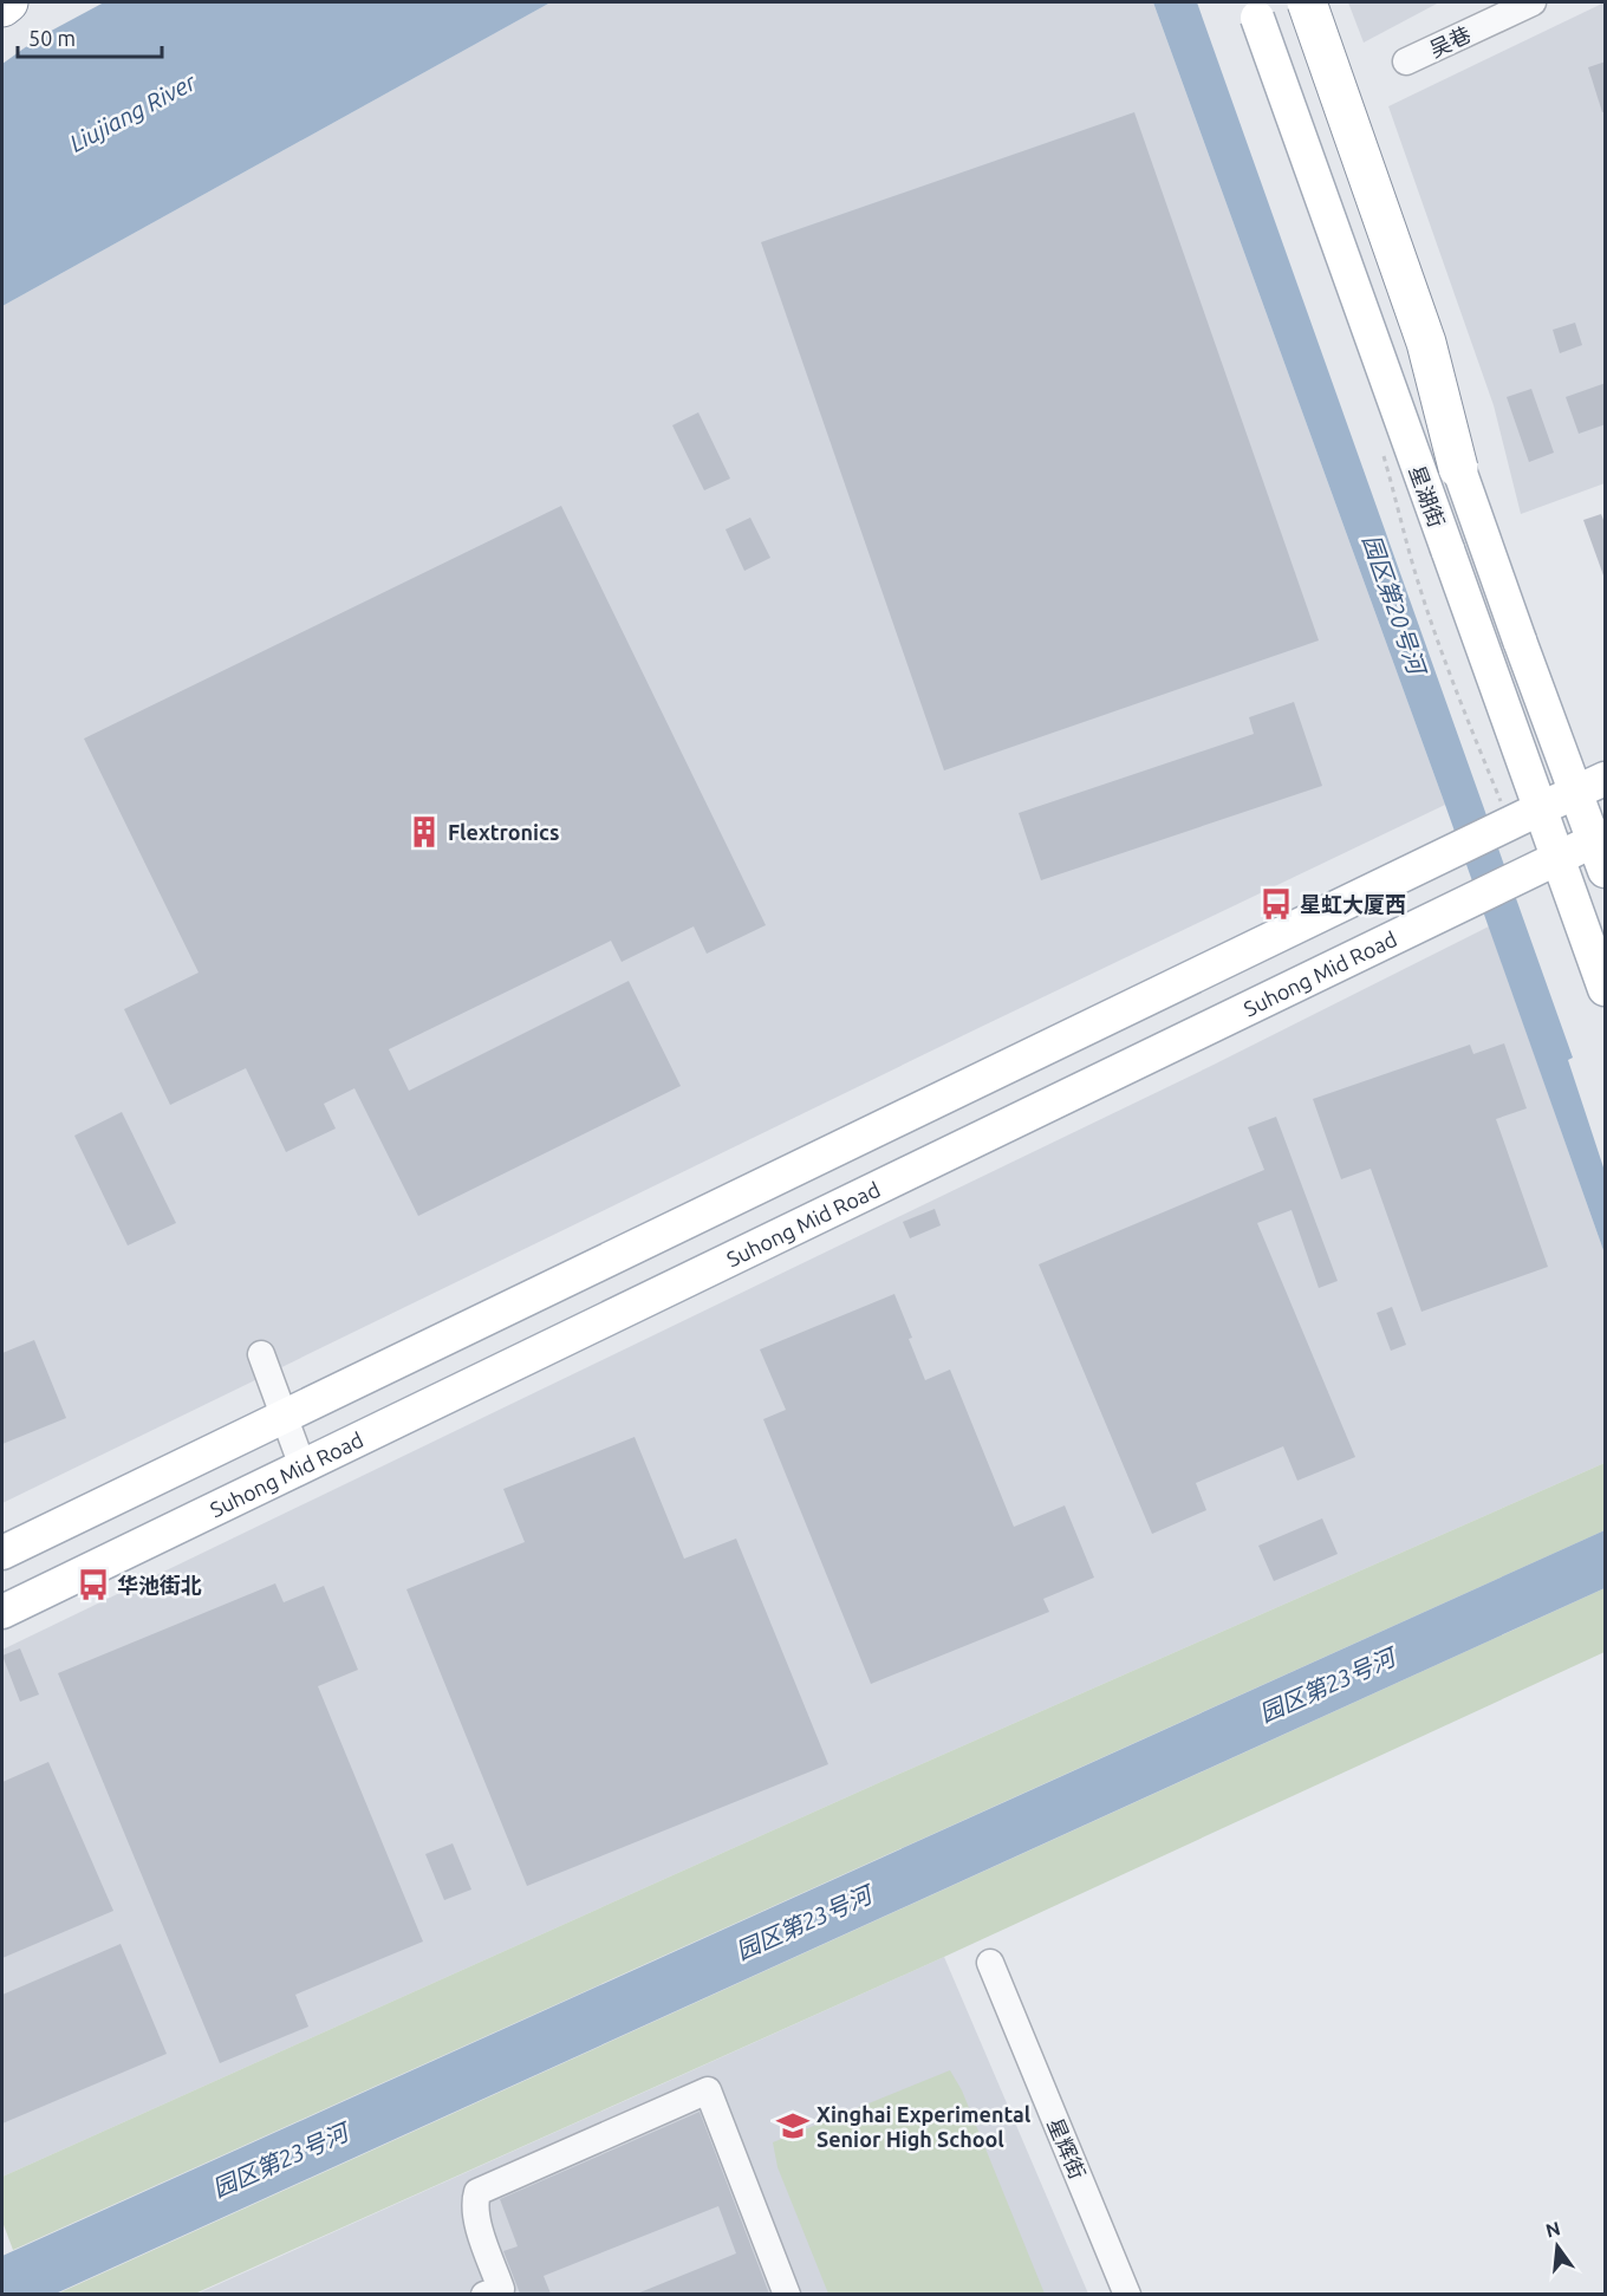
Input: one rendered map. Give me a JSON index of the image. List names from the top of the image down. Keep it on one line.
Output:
{"streets":{"main road":["星湖街","Suhong Mid Road"],"street":["吴巷","星辉街"]},"crossings":[["星湖街","Suhong Mid Road"]],"water":["Liujiang River","园区第20号河","园区第23号河"],"places":{"building":["Flextronics"],"bus stop":["星虹大厦西","华池街北"],"school or university":["Xinghai Experimental Senior High School"]},"scale_bar":"50 m","north":"top"}
